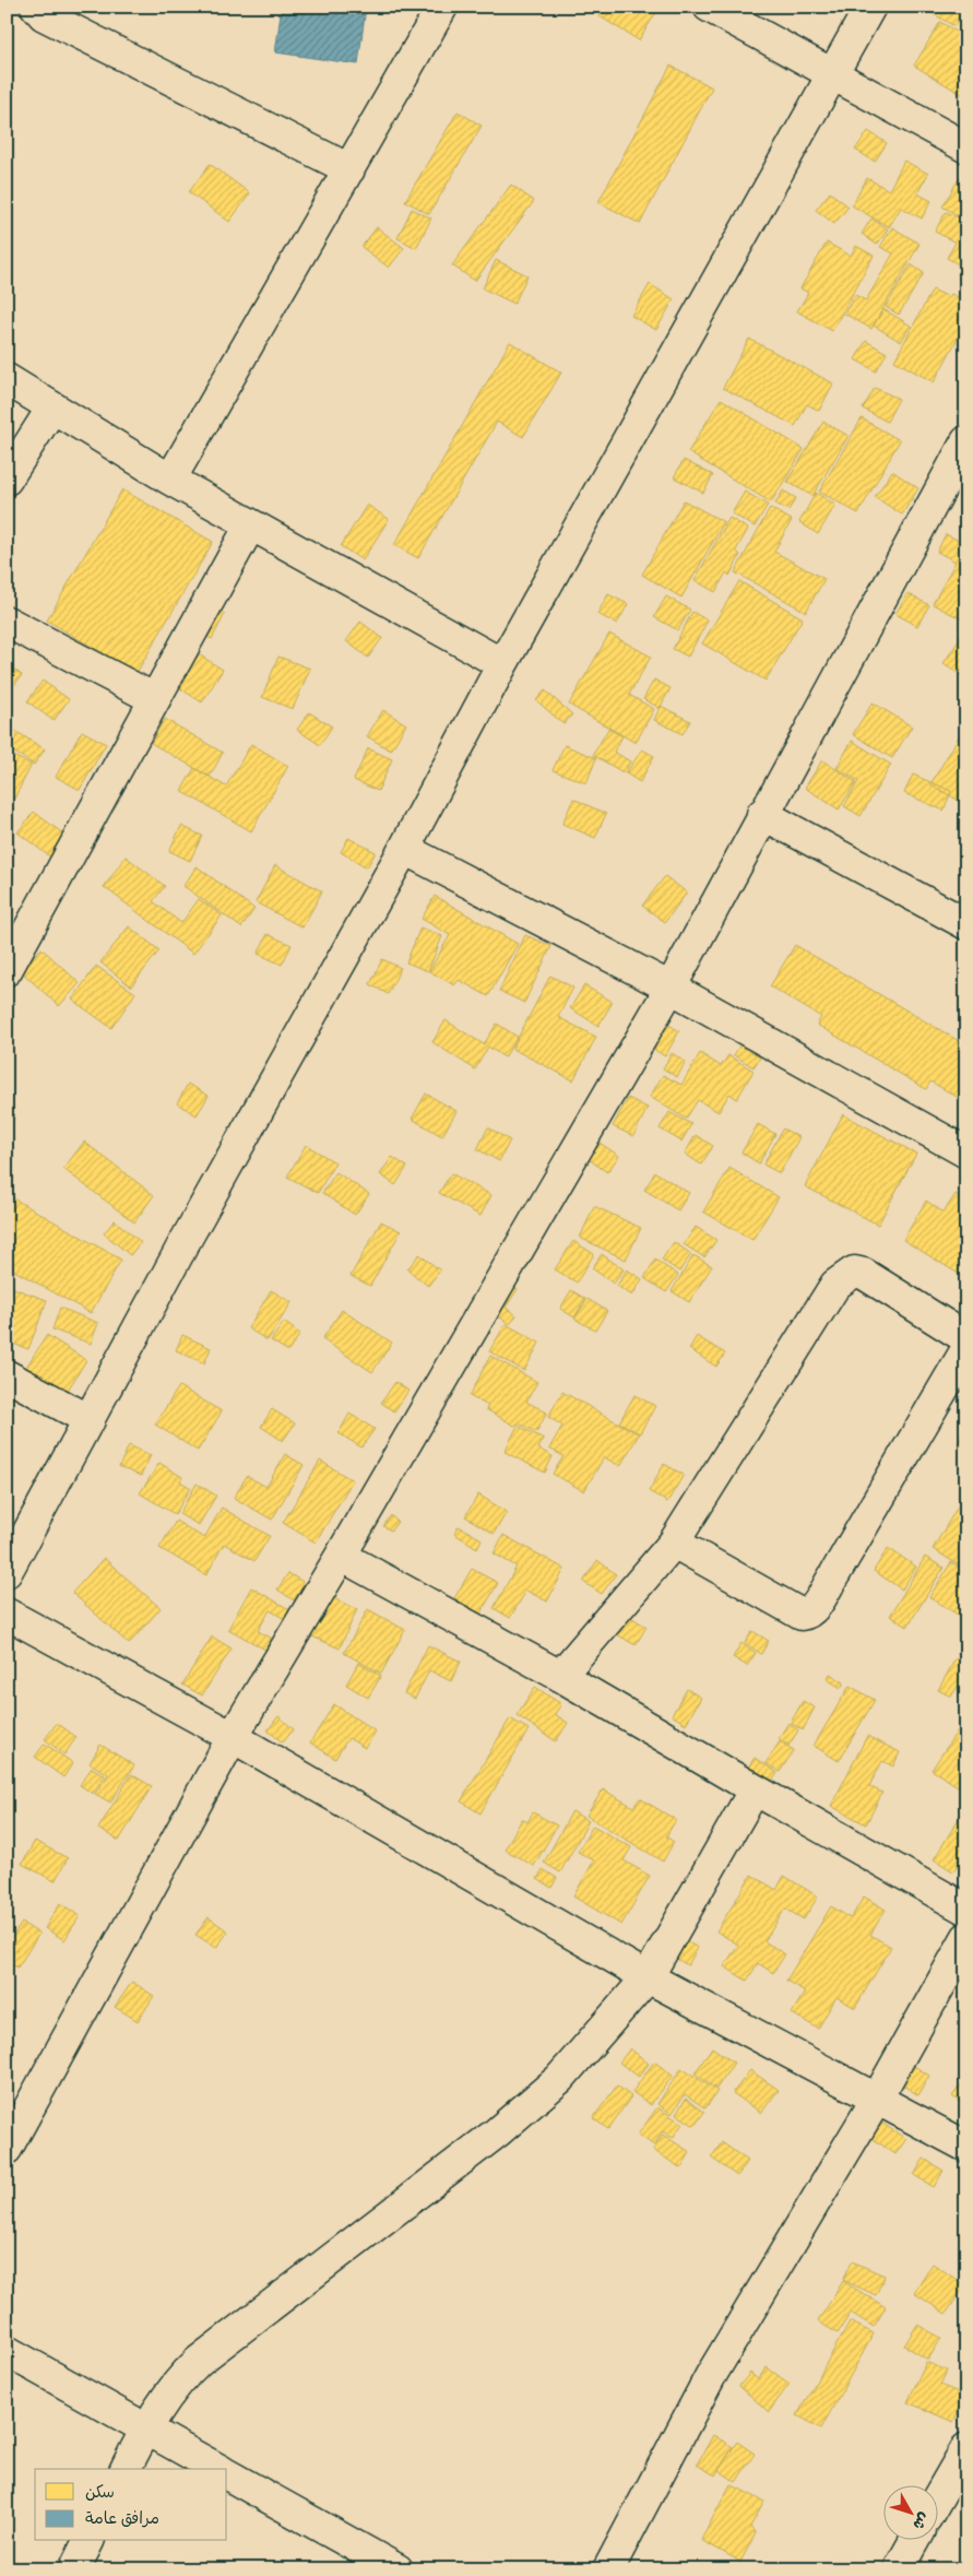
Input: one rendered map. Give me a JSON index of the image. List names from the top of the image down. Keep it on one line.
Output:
{"legend":["سكن","مرافق عامة"],"north":"bottom right"}
